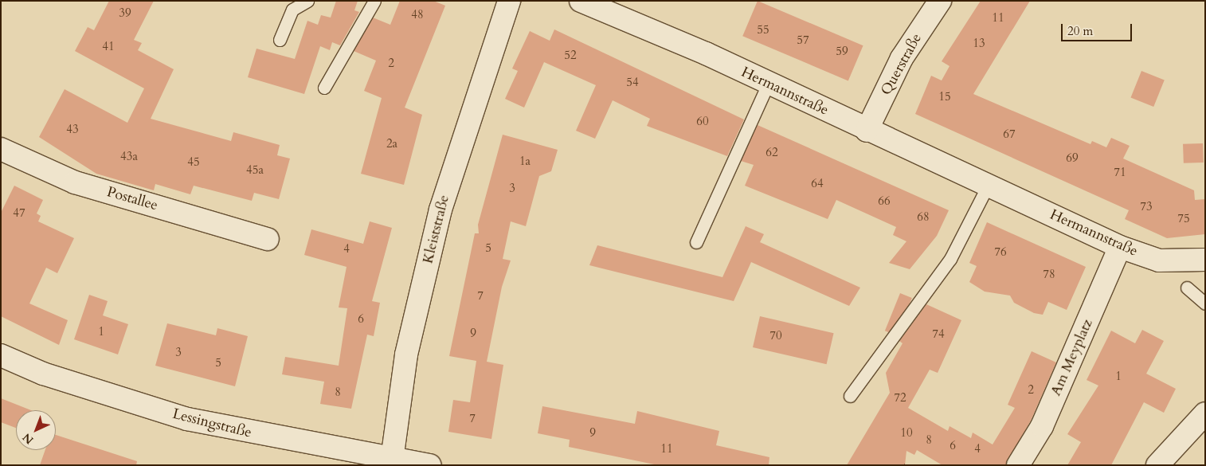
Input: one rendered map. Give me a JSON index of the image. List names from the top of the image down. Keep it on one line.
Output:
{"streets":{"street":["Querstraße","Hermannstraße","Postallee","Kleiststraße","Am Meyplatz","Lessingstraße"]},"crossings":[["Querstraße","Hermannstraße"],["Hermannstraße","Am Meyplatz"],["Kleiststraße","Lessingstraße"]],"house_numbers":["39","48","11","55","57","13","41","59","52","2","54","15","60","43","67","2a","62","43a","69","1a","45","45a","71","64","3","66","73","47","68","75","5","4","76","78","7","6","1","9","74","70","3","5","1","2","8","72","7","9","10","8","6","11","4"],"scale_bar":"20 m","north":"bottom left"}
